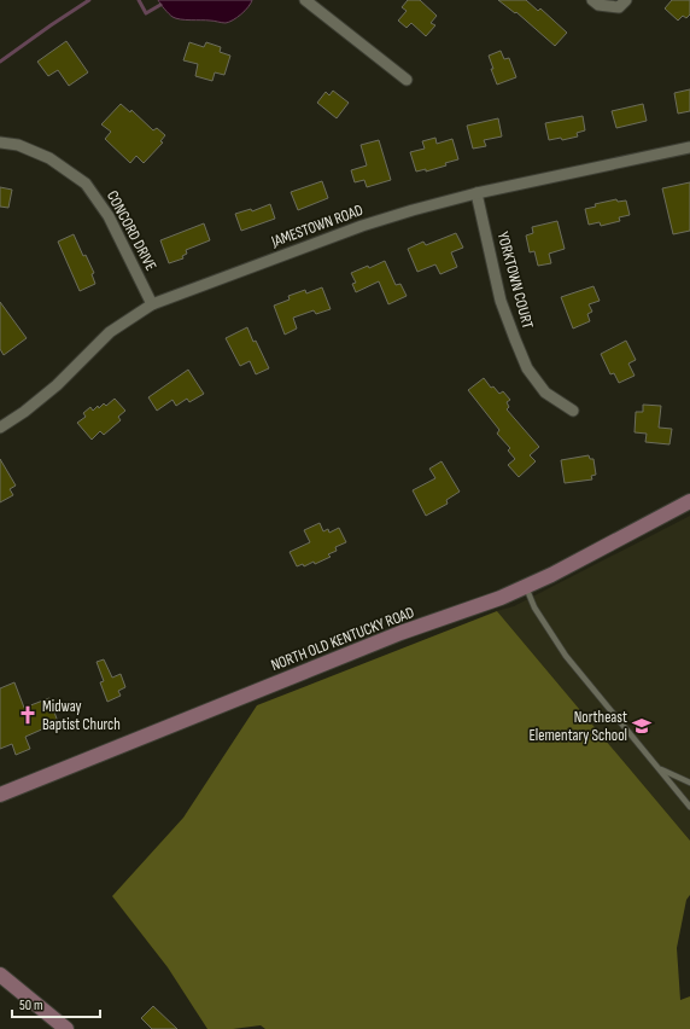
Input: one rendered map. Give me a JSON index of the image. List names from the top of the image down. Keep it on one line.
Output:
{"streets":{"street":["JAMESTOWN ROAD","CONCORD DRIVE","YORKTOWN COURT","NORTH OLD KENTUCKY ROAD"]},"crossings":[["JAMESTOWN ROAD","CONCORD DRIVE"],["JAMESTOWN ROAD","YORKTOWN COURT"]],"places":{"church":["Midway Baptist Church"],"school or university":["Northeast Elementary School"]},"scale_bar":"50 m"}
